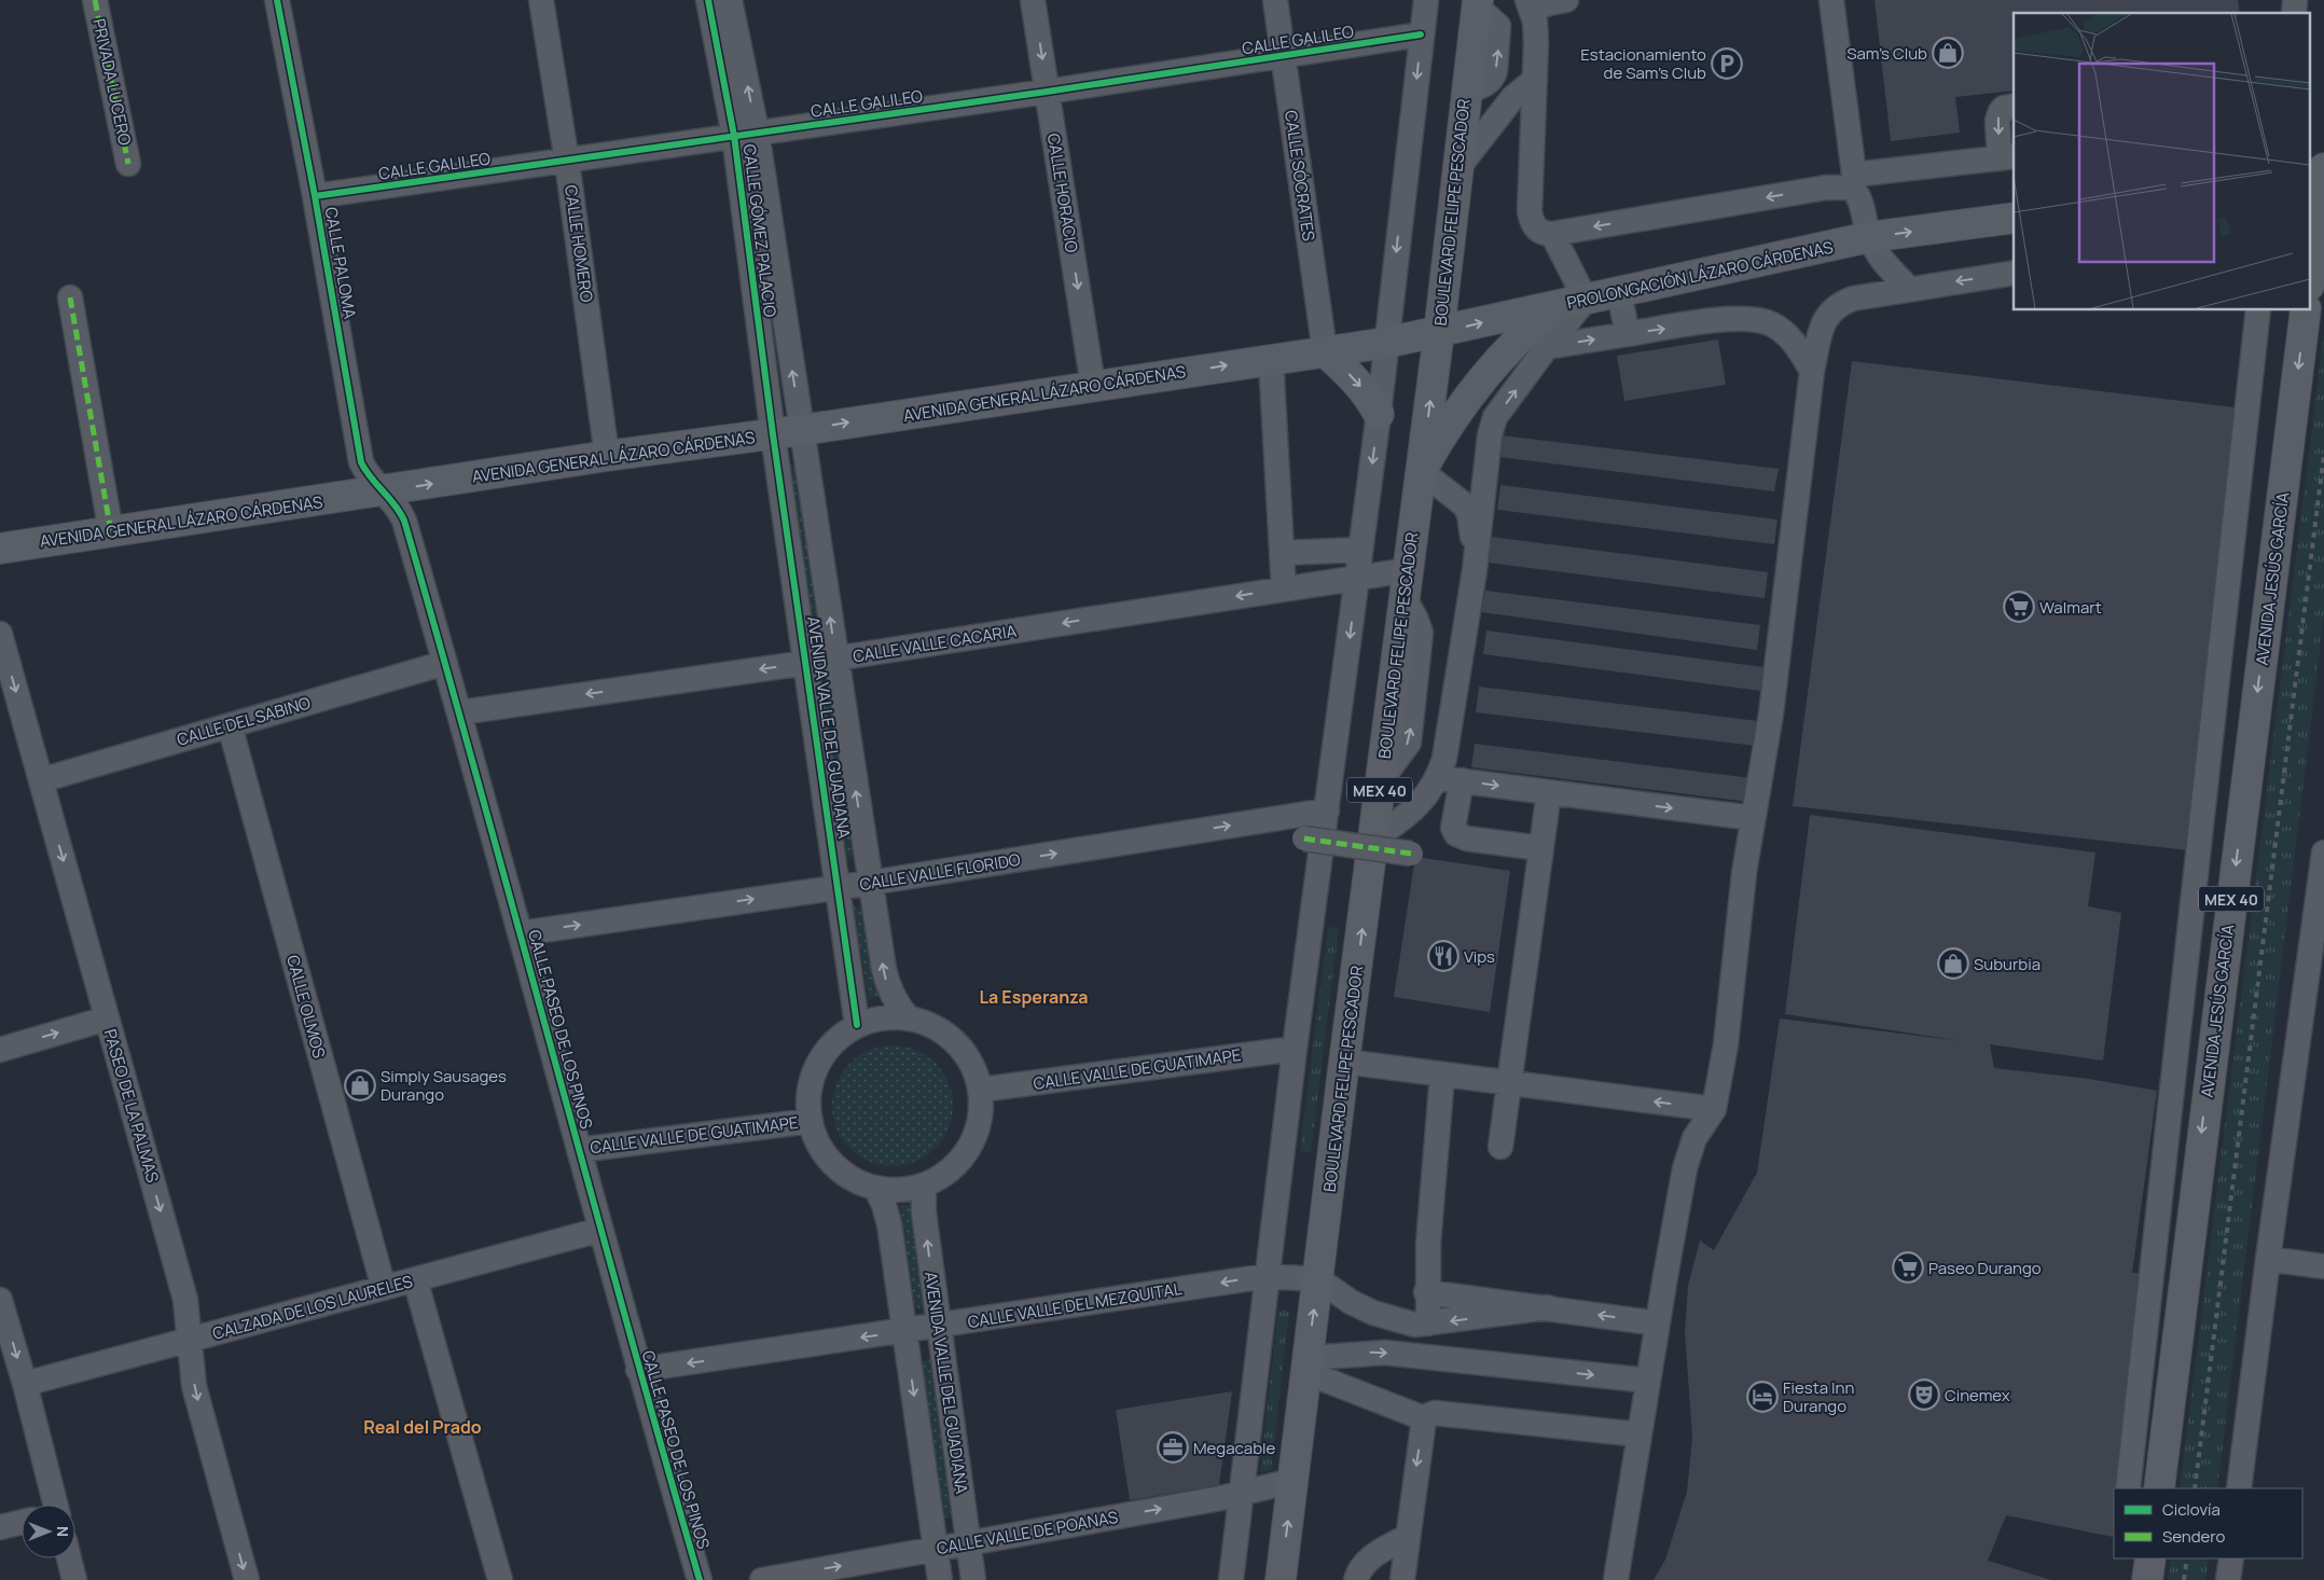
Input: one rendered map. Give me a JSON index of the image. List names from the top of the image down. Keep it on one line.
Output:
{"streets":{"main road":["BOULEVARD FELIPE PESCADOR","PROLONGACIÓN LÁZARO CÁRDENAS","AVENIDA GENERAL LÁZARO CÁRDENAS","AVENIDA JESÚS GARCÍA","MEX 40"],"street":["CALLE GALILEO","PRIVADA LUCERO","CALLE SÓCRATES","CALLE HORACIO","CALLE GÓMEZ PALACIO","CALLE HOMERO","CALLE PALOMA","CALLE VALLE CACARIA","CALLE DEL SABINO","AVENIDA VALLE DEL GUADIANA","CALLE VALLE FLORIDO","CALLE OLMOS","CALLE PASEO DE LOS PINOS","CALLE VALLE DE GUATIMAPE","PASEO DE LA PALMAS","CALLE VALLE DEL MEZQUITAL","CALZADA DE LOS LAURELES","CALLE VALLE DE POANAS"]},"crossings":[["CALLE GALILEO","CALLE SÓCRATES"],["CALLE GALILEO","CALLE HORACIO"],["CALLE GALILEO","CALLE GÓMEZ PALACIO"],["CALLE GALILEO","CALLE HOMERO"],["CALLE GALILEO","CALLE PALOMA"],["CALLE SÓCRATES","AVENIDA GENERAL LÁZARO CÁRDENAS"],["CALLE HORACIO","AVENIDA GENERAL LÁZARO CÁRDENAS"],["BOULEVARD FELIPE PESCADOR","PROLONGACIÓN LÁZARO CÁRDENAS"],["BOULEVARD FELIPE PESCADOR","CALLE VALLE CACARIA"],["BOULEVARD FELIPE PESCADOR","CALLE VALLE DEL MEZQUITAL"],["BOULEVARD FELIPE PESCADOR","CALLE VALLE DE POANAS"],["CALLE GÓMEZ PALACIO","AVENIDA GENERAL LÁZARO CÁRDENAS"],["CALLE GÓMEZ PALACIO","AVENIDA VALLE DEL GUADIANA"],["CALLE HOMERO","AVENIDA GENERAL LÁZARO CÁRDENAS"],["CALLE PALOMA","AVENIDA GENERAL LÁZARO CÁRDENAS"],["CALLE PALOMA","CALLE PASEO DE LOS PINOS"],["PROLONGACIÓN LÁZARO CÁRDENAS","AVENIDA GENERAL LÁZARO CÁRDENAS"],["AVENIDA GENERAL LÁZARO CÁRDENAS","AVENIDA VALLE DEL GUADIANA"],["AVENIDA GENERAL LÁZARO CÁRDENAS","CALLE PASEO DE LOS PINOS"],["CALLE VALLE CACARIA","AVENIDA VALLE DEL GUADIANA"],["CALLE VALLE CACARIA","CALLE PASEO DE LOS PINOS"],["CALLE DEL SABINO","CALLE OLMOS"],["CALLE DEL SABINO","CALLE PASEO DE LOS PINOS"],["CALLE DEL SABINO","PASEO DE LA PALMAS"],["AVENIDA VALLE DEL GUADIANA","CALLE VALLE FLORIDO"],["AVENIDA VALLE DEL GUADIANA","CALLE VALLE DE GUATIMAPE"],["AVENIDA VALLE DEL GUADIANA","CALLE VALLE DEL MEZQUITAL"],["AVENIDA VALLE DEL GUADIANA","CALLE VALLE DE POANAS"],["CALLE VALLE FLORIDO","CALLE PASEO DE LOS PINOS"],["CALLE OLMOS","CALZADA DE LOS LAURELES"],["CALLE PASEO DE LOS PINOS","CALLE VALLE DE GUATIMAPE"],["CALLE PASEO DE LOS PINOS","CALLE VALLE DEL MEZQUITAL"],["CALLE PASEO DE LOS PINOS","CALZADA DE LOS LAURELES"],["PASEO DE LA PALMAS","CALZADA DE LOS LAURELES"]],"one_way":["CALLE HORACIO","BOULEVARD FELIPE PESCADOR","PROLONGACIÓN LÁZARO CÁRDENAS","AVENIDA GENERAL LÁZARO CÁRDENAS","AVENIDA JESÚS GARCÍA","CALLE VALLE CACARIA","CALLE VALLE FLORIDO","PASEO DE LA PALMAS","CALLE VALLE DEL MEZQUITAL","CALLE VALLE DE POANAS"],"districts":["La Esperanza","Real del Prado"],"places":{"shop":["Sam's Club","Suburbia","Simply Sausages Durango"],"parking":["Estacionamiento de Sam's Club"],"supermarket":["Walmart","Paseo Durango"],"restaurant":["Vips"],"theatre":["Cinemex"],"hotel":["Fiesta Inn Durango"],"office":["Megacable"]},"legend":["Ciclovía","Sendero"],"north":"right"}
